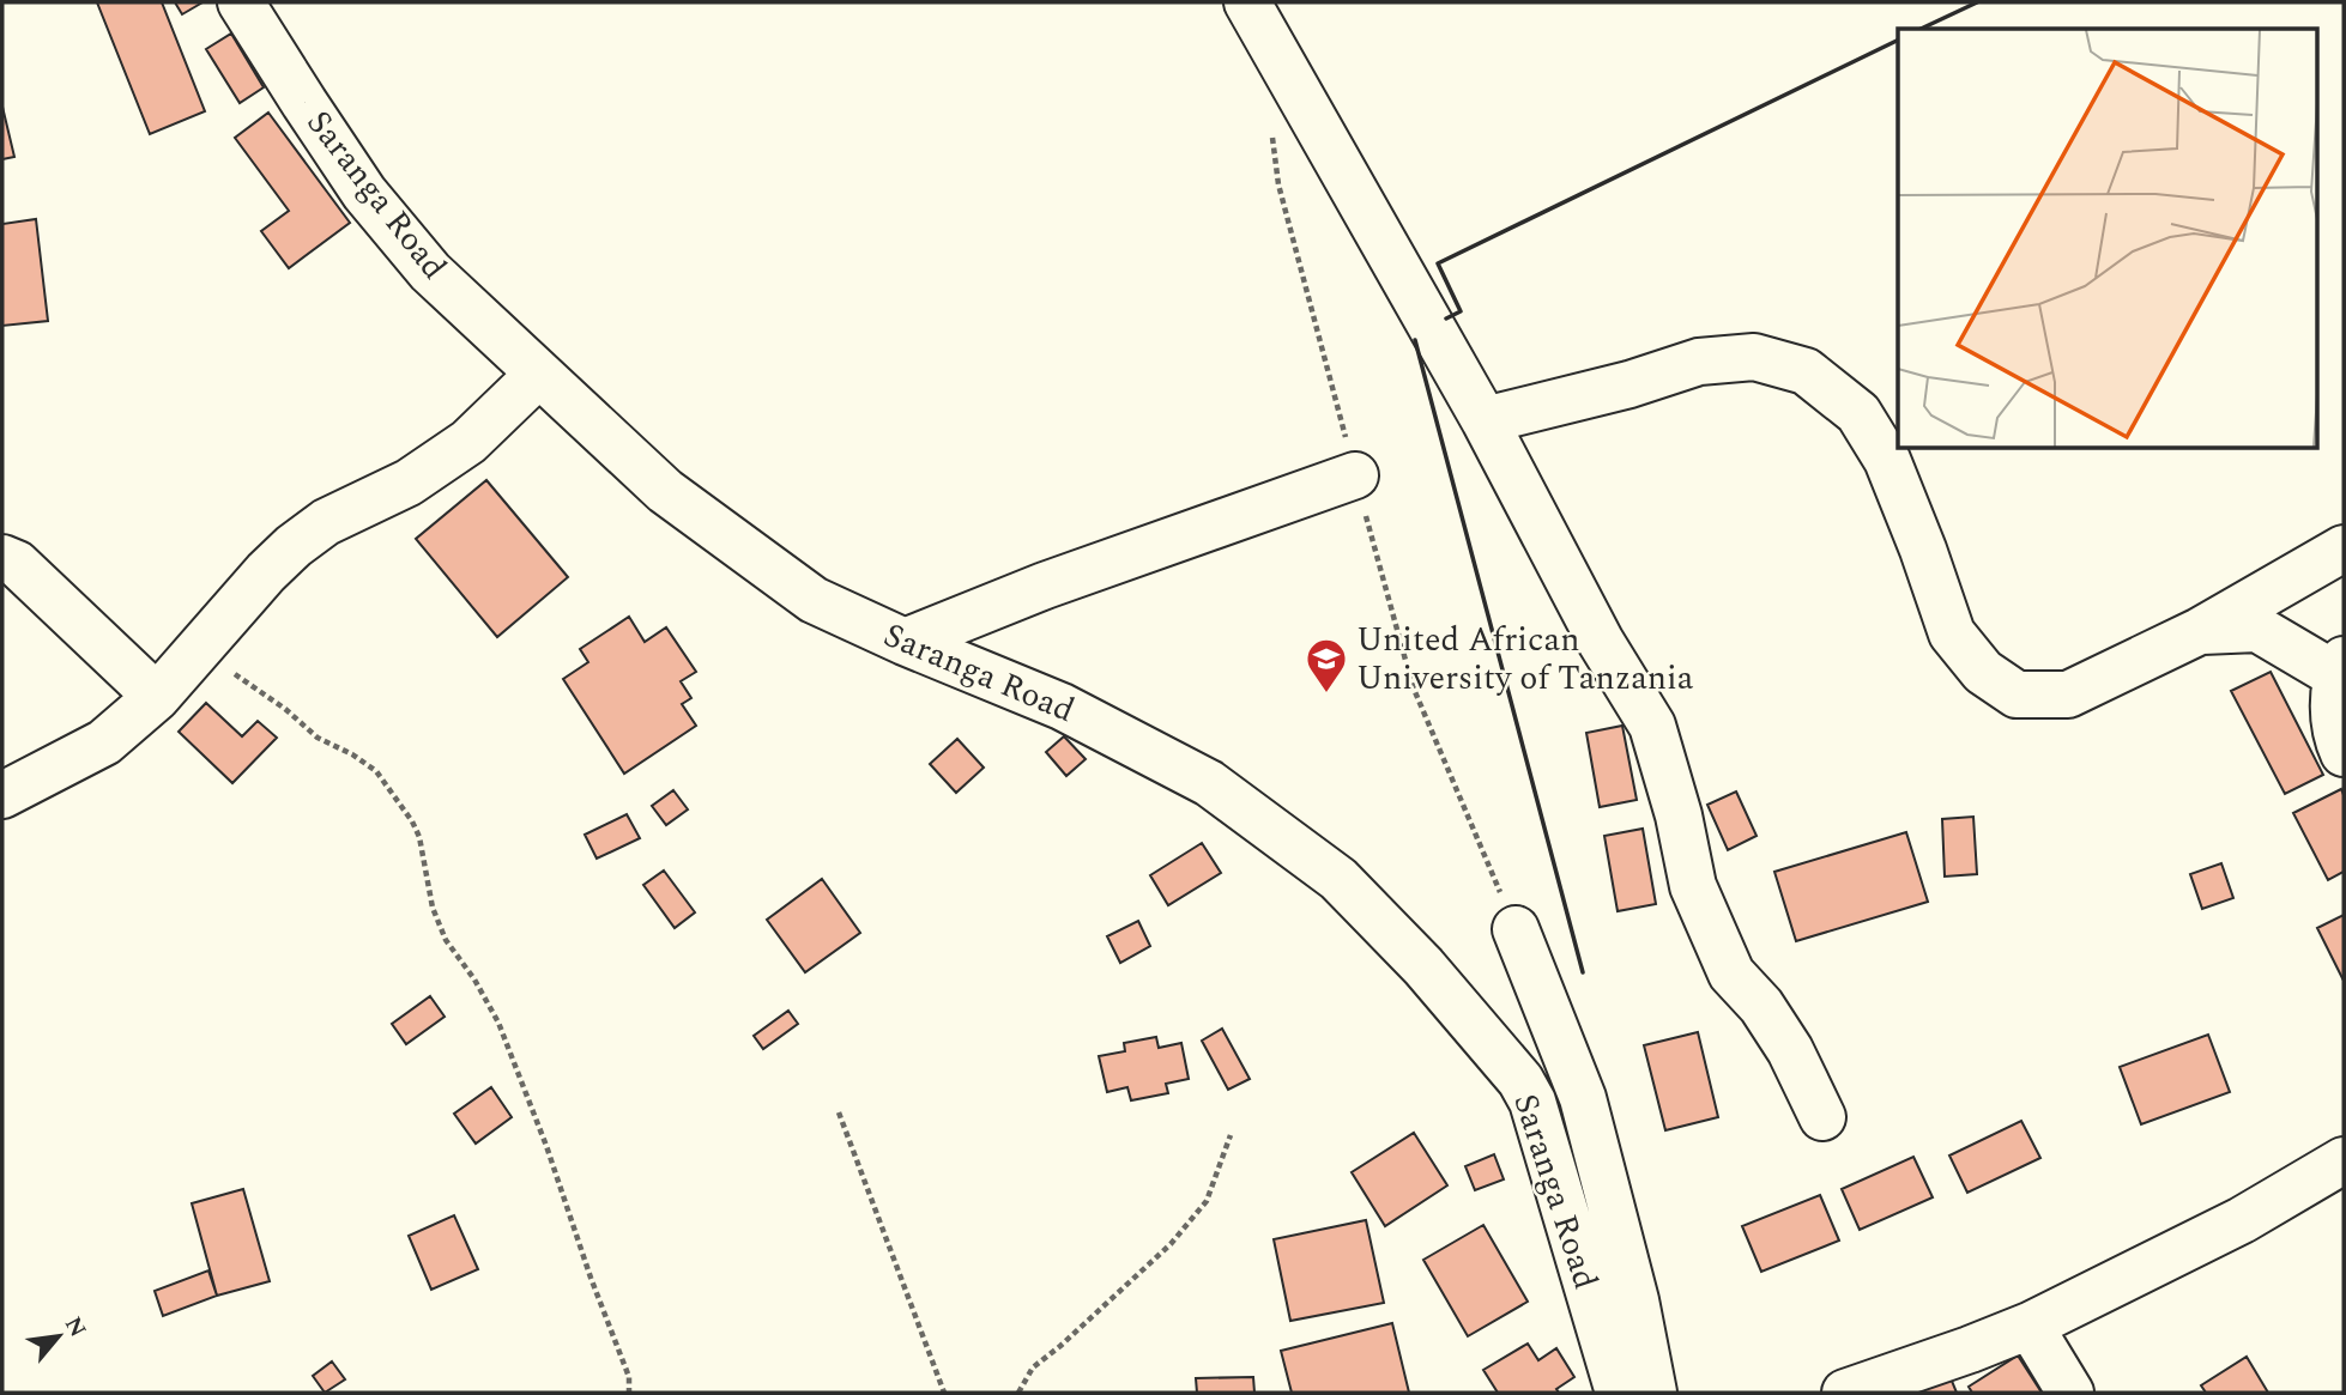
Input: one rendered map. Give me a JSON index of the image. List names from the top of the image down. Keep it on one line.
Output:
{"streets":{"street":["Saranga Road"]},"places":{"school or university":["United African University of Tanzania"]},"north":"top right"}
